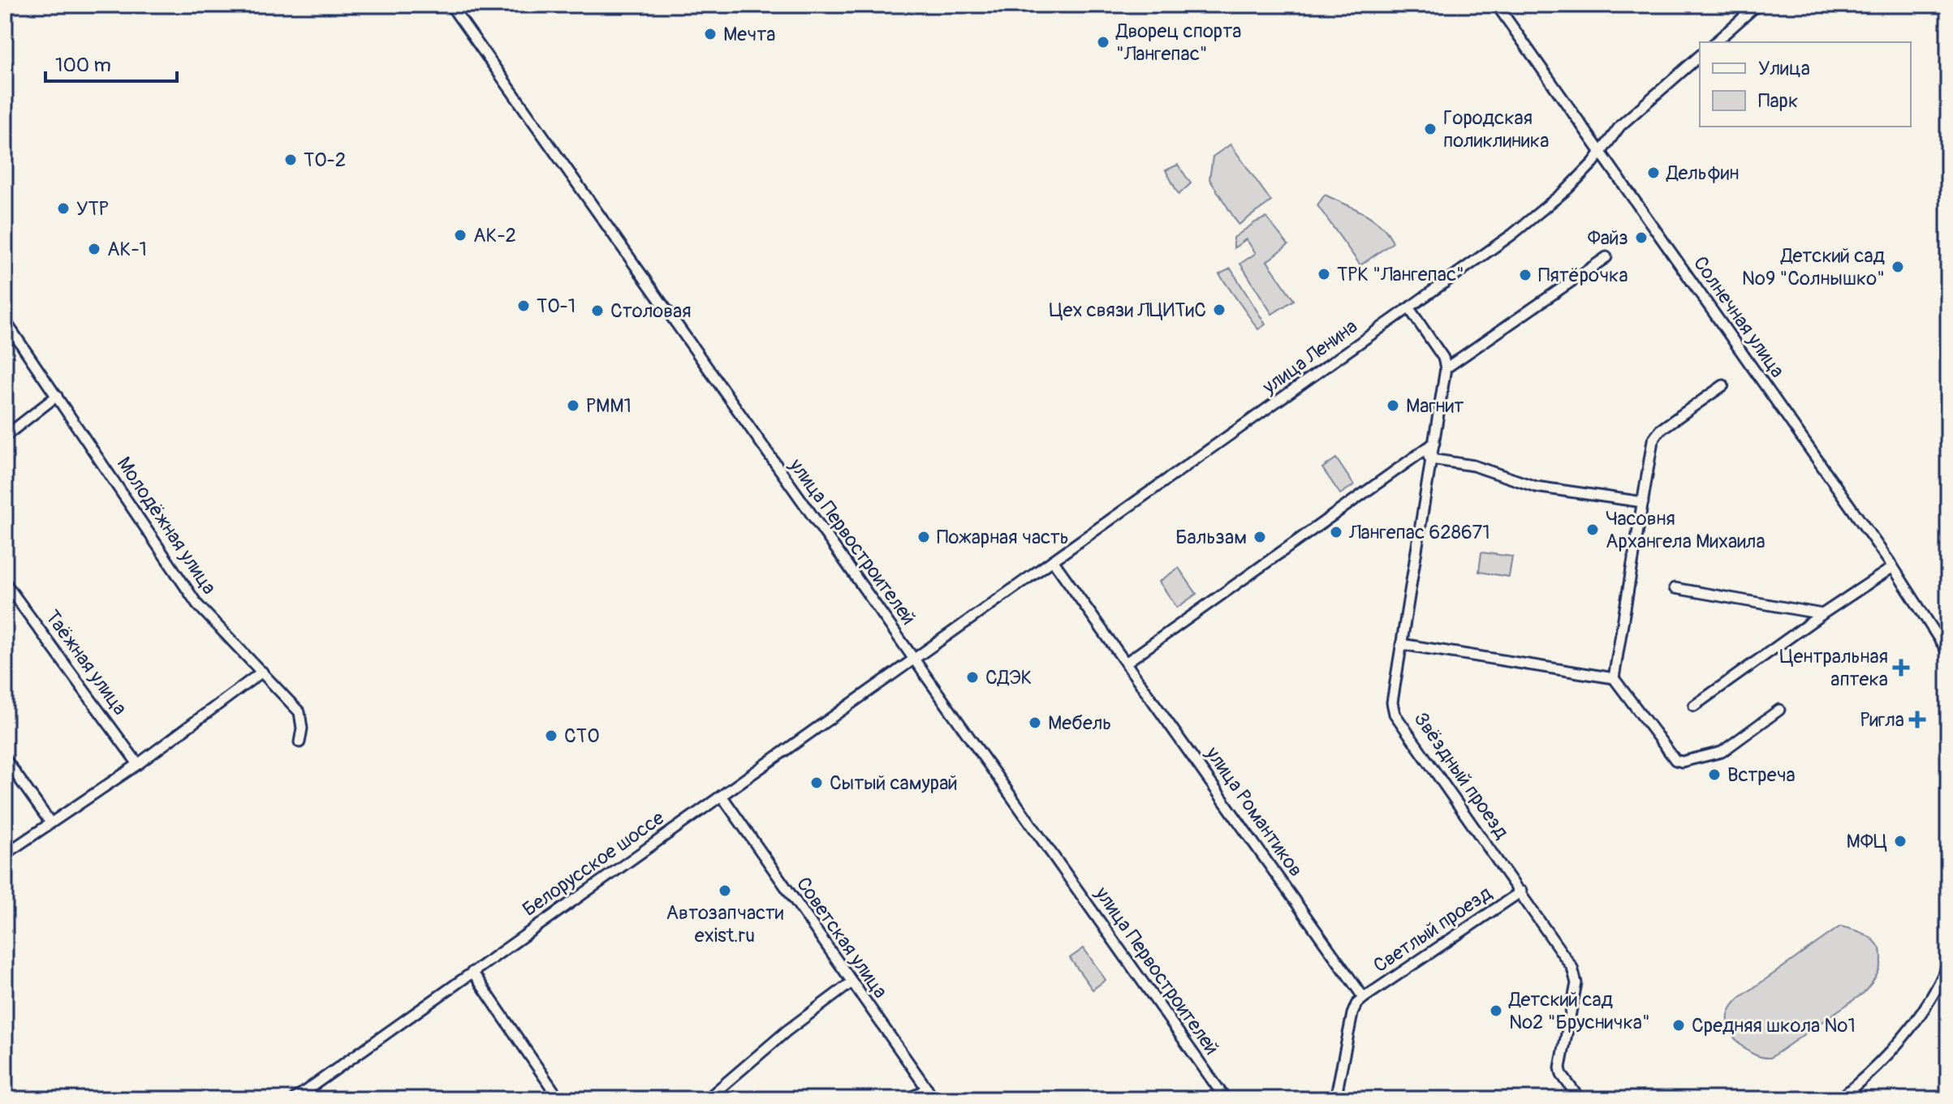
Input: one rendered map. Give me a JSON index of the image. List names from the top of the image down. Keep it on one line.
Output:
{"streets":{"street":["Солнечная улица","улица Ленина","Молодёжная улица","улица Первостроителей","Таёжная улица","Звёздный проезд","улица Романтиков","Белорусское шоссе","Светлый проезд","Советская улица"]},"crossings":[["Солнечная улица","улица Ленина"],["улица Ленина","улица Первостроителей"],["улица Ленина","улица Романтиков"],["улица Ленина","Белорусское шоссе"],["улица Первостроителей","Белорусское шоссе"],["Звёздный проезд","Светлый проезд"],["улица Романтиков","Светлый проезд"],["Белорусское шоссе","Советская улица"]],"places":{"other":["Мечта","Дворец спорта \"Лангепас\"","Городская поликлиника","ТО-2","Дельфин","УТР","АК-2","Файз","АК-1","Детский сад №9 \"Солнышко\"","ТРК \"Лангепас\"","Пятёрочка","ТО-1","Цех связи ЛЦИТиС","Столовая","РММ1","Магнит","Часовня Архангела Михаила","Лангепас 628671","Пожарная часть","Бальзам","СДЭК","Мебель","СТО","Встреча","Сытый самурай","МФЦ","Автозапчасти exist.ru","Детский сад №2 \"Брусничка\"","Средняя школа №1"],"health":["Центральная аптека","Ригла"]},"legend":["Улица","Парк"],"scale_bar":"100 m"}
